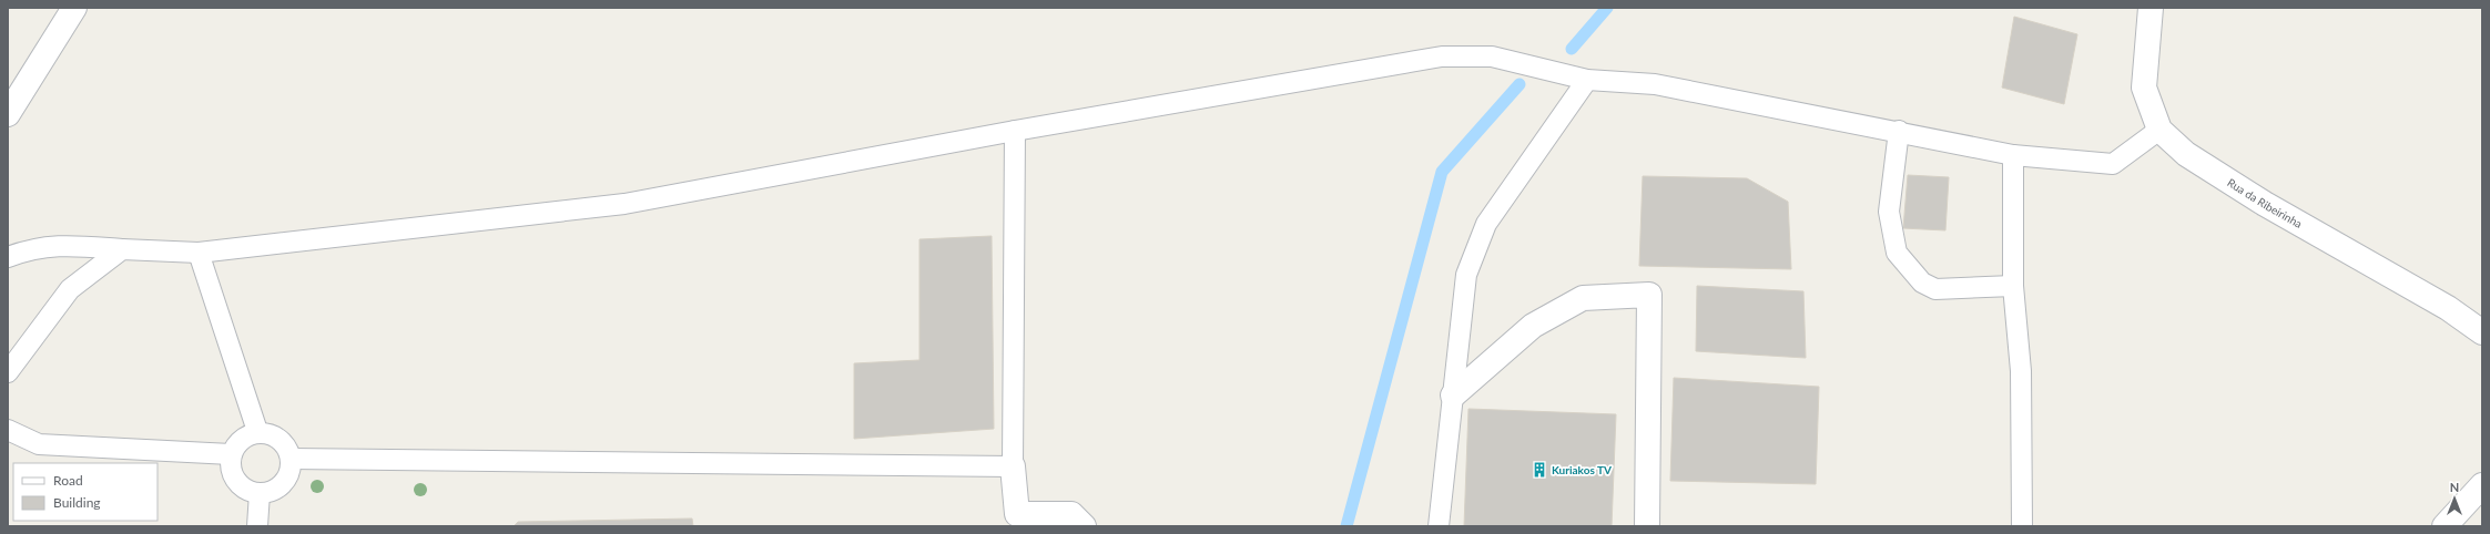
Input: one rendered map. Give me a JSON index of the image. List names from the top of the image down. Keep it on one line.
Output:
{"streets":{"street":["Rua da Ribeirinha"]},"places":{"building":["Kuriakos TV"]},"legend":["Road","Building"],"north":"top"}
